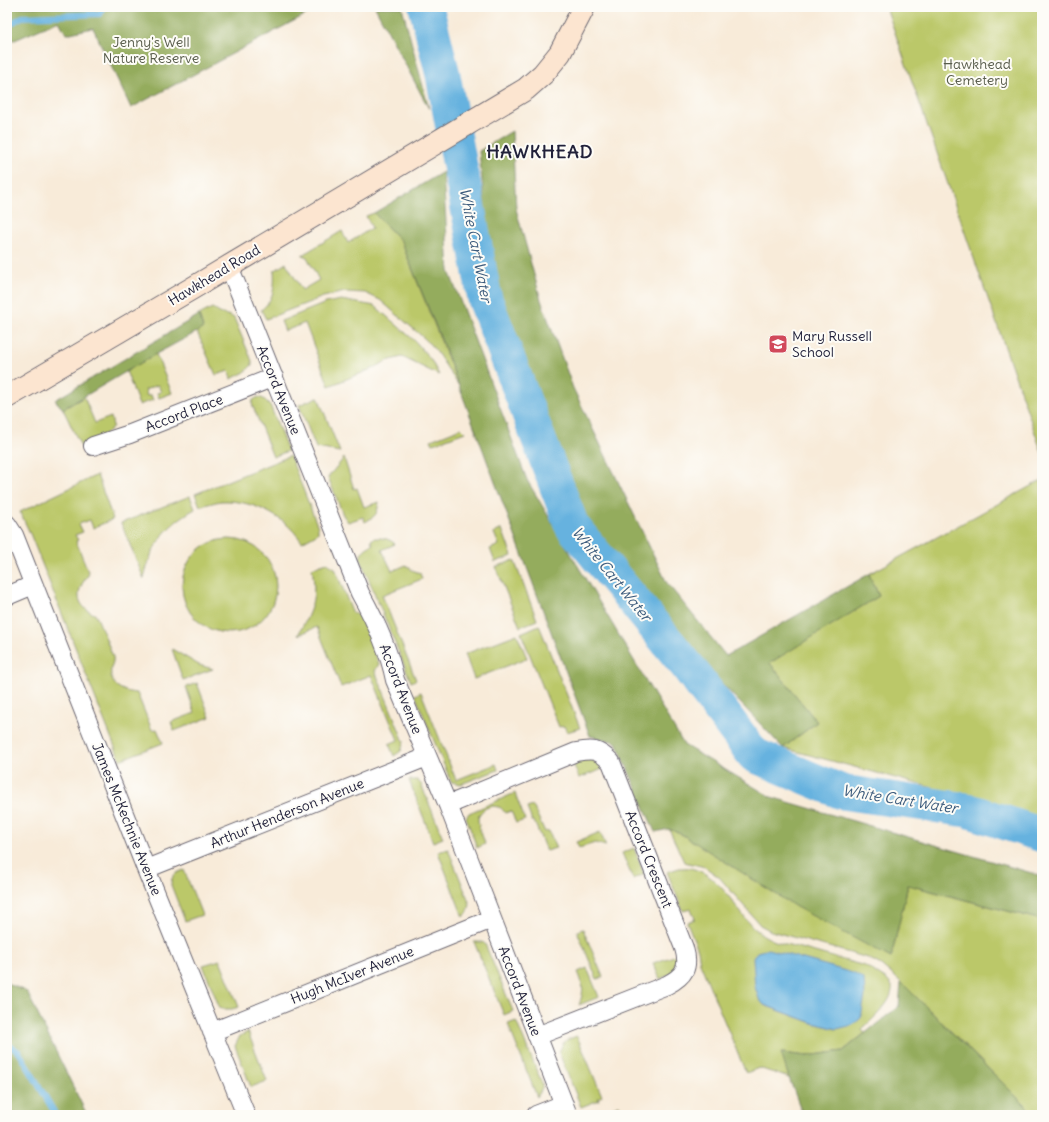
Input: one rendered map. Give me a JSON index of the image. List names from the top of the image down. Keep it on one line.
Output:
{"streets":{"street":["Hawkhead Road","Accord Avenue","Accord Place","Arthur Henderson Avenue","James McKechnie Avenue","Accord Crescent","Hugh McIver Avenue"]},"crossings":[["Hawkhead Road","Accord Avenue"],["Accord Avenue","Accord Place"],["Accord Avenue","Arthur Henderson Avenue"],["Accord Avenue","Accord Crescent"],["Accord Avenue","Hugh McIver Avenue"],["Arthur Henderson Avenue","James McKechnie Avenue"],["James McKechnie Avenue","Hugh McIver Avenue"]],"districts":["HAWKHEAD"],"water":["White Cart Water"],"parks":["Jenny's Well Nature Reserve","Hawkhead Cemetery"],"places":{"school or university":["Mary Russell School"]}}
